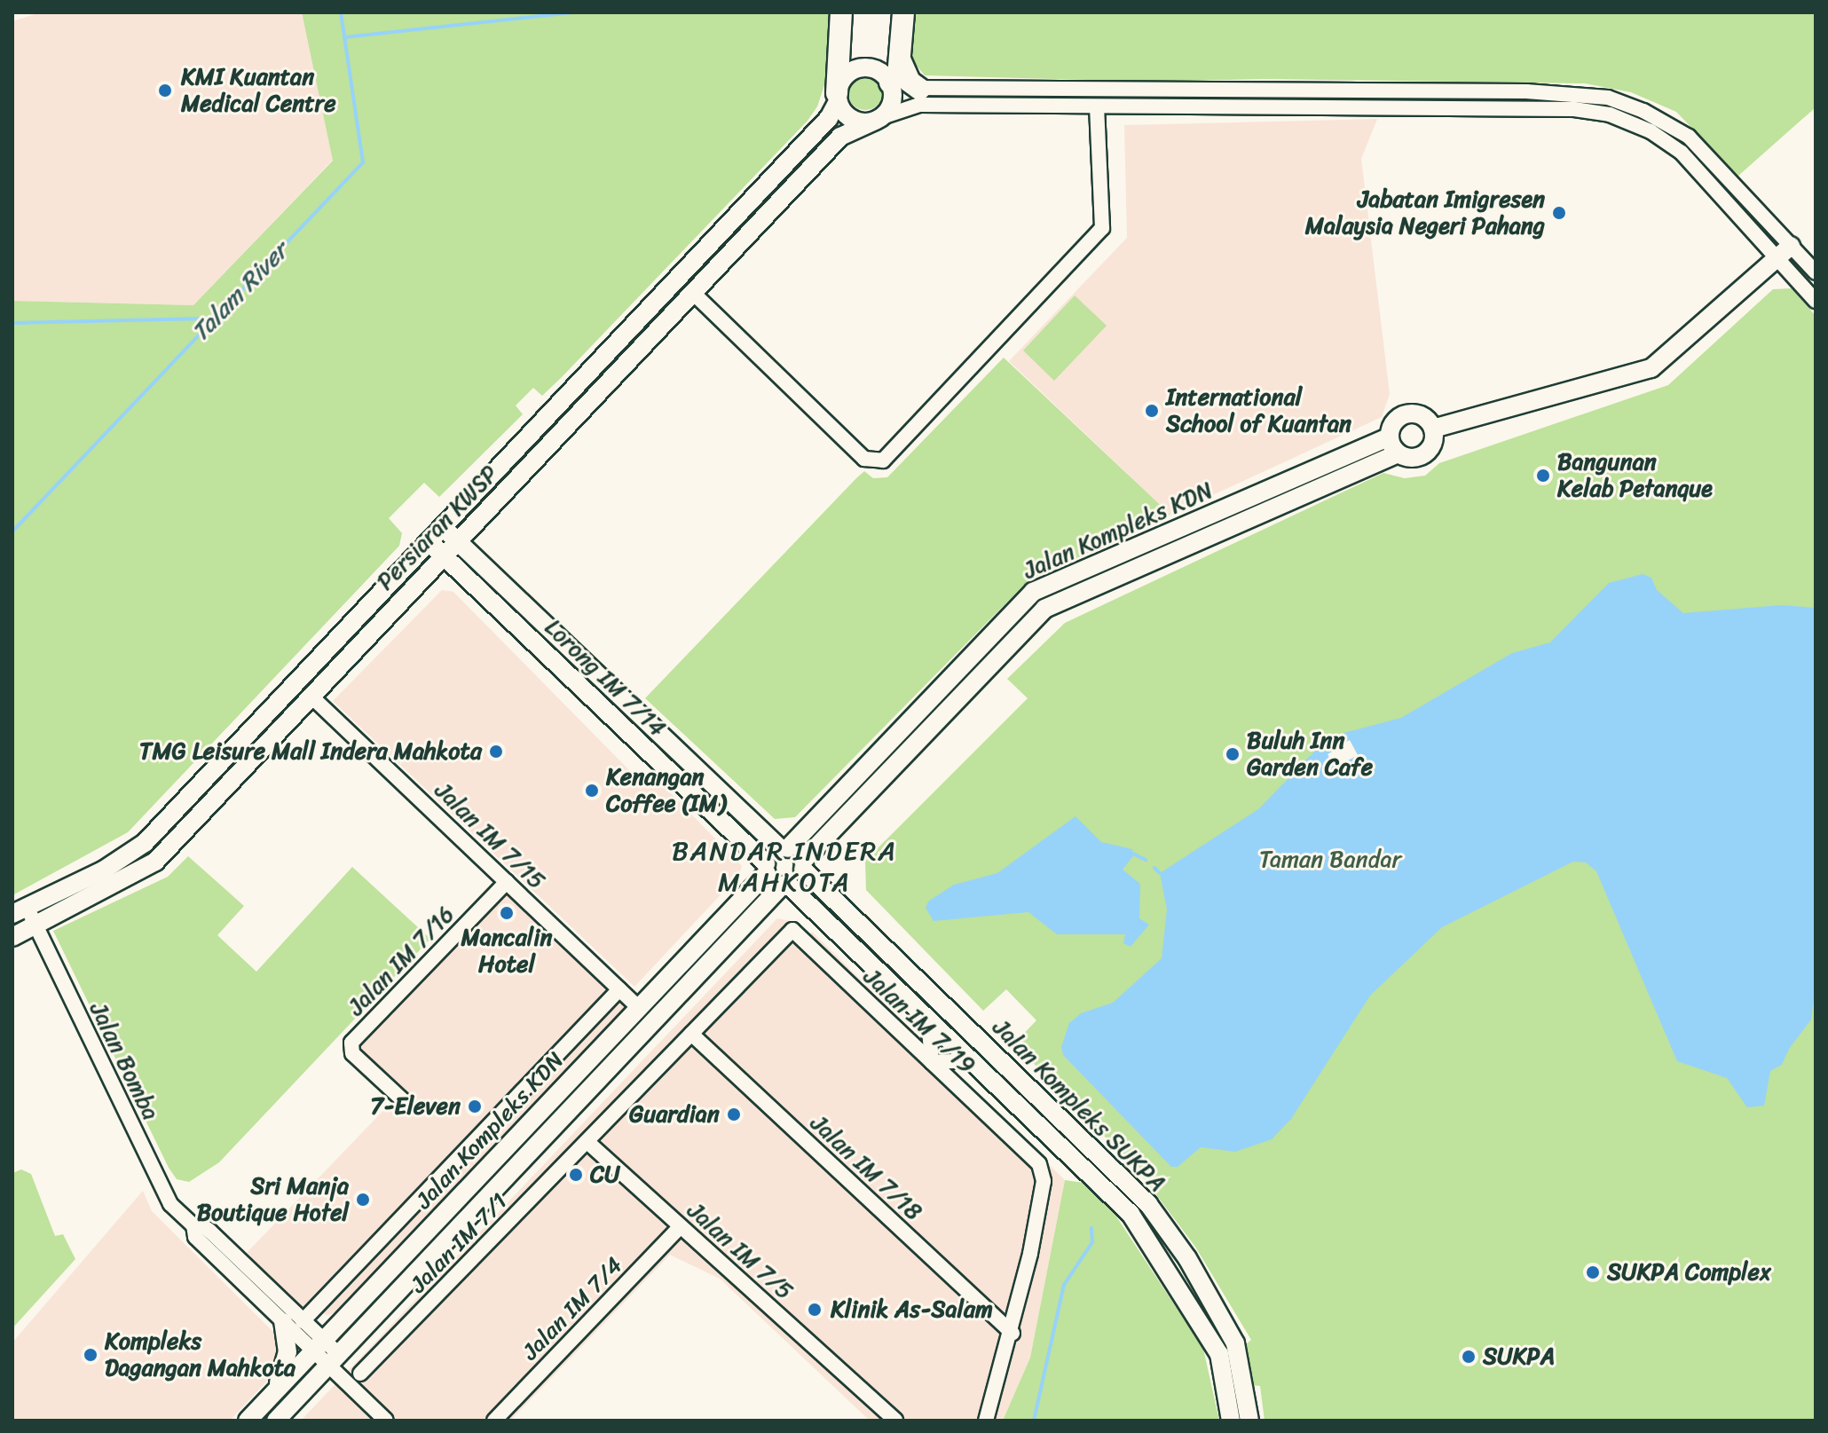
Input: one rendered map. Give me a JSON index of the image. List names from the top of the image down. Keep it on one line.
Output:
{"streets":{"street":["Persiaran KWSP","Jalan Kompleks KDN","Lorong IM 7/14","Jalan IM 7/15","Jalan IM 7/16","Jalan IM 7/19","Jalan Bomba","Jalan Kompleks SUKPA","Jalan IM 7/18","Jalan IM 7/1","Jalan IM 7/5","Jalan IM 7/4"]},"crossings":[["Persiaran KWSP","Lorong IM 7/14"],["Persiaran KWSP","Jalan IM 7/15"],["Persiaran KWSP","Jalan Bomba"],["Jalan Kompleks KDN","Lorong IM 7/14"],["Jalan Kompleks KDN","Jalan IM 7/15"],["Jalan Kompleks KDN","Jalan Bomba"],["Jalan Kompleks KDN","Jalan Kompleks SUKPA"],["Lorong IM 7/14","Jalan Kompleks SUKPA"],["Jalan IM 7/15","Jalan IM 7/16"],["Jalan IM 7/19","Jalan IM 7/18"],["Jalan IM 7/19","Jalan IM 7/1"],["Jalan IM 7/19","Jalan IM 7/5"],["Jalan IM 7/1","Jalan IM 7/5"],["Jalan IM 7/5","Jalan IM 7/4"]],"districts":["BANDAR INDERA MAHKOTA"],"water":["Talam River"],"parks":["Taman Bandar"],"places":["KMI Kuantan Medical Centre","Jabatan Imigresen Malaysia Negeri Pahang","International School of Kuantan","Bangunan Kelab Petanque","TMG Leisure Mall Indera Mahkota","Buluh Inn Garden Cafe","Kenangan Coffee (IM)","Mancalin Hotel","7-Eleven","Guardian","CU","Sri Manja Boutique Hotel","SUKPA Complex","Klinik As-Salam","Kompleks Dagangan Mahkota","SUKPA"]}
